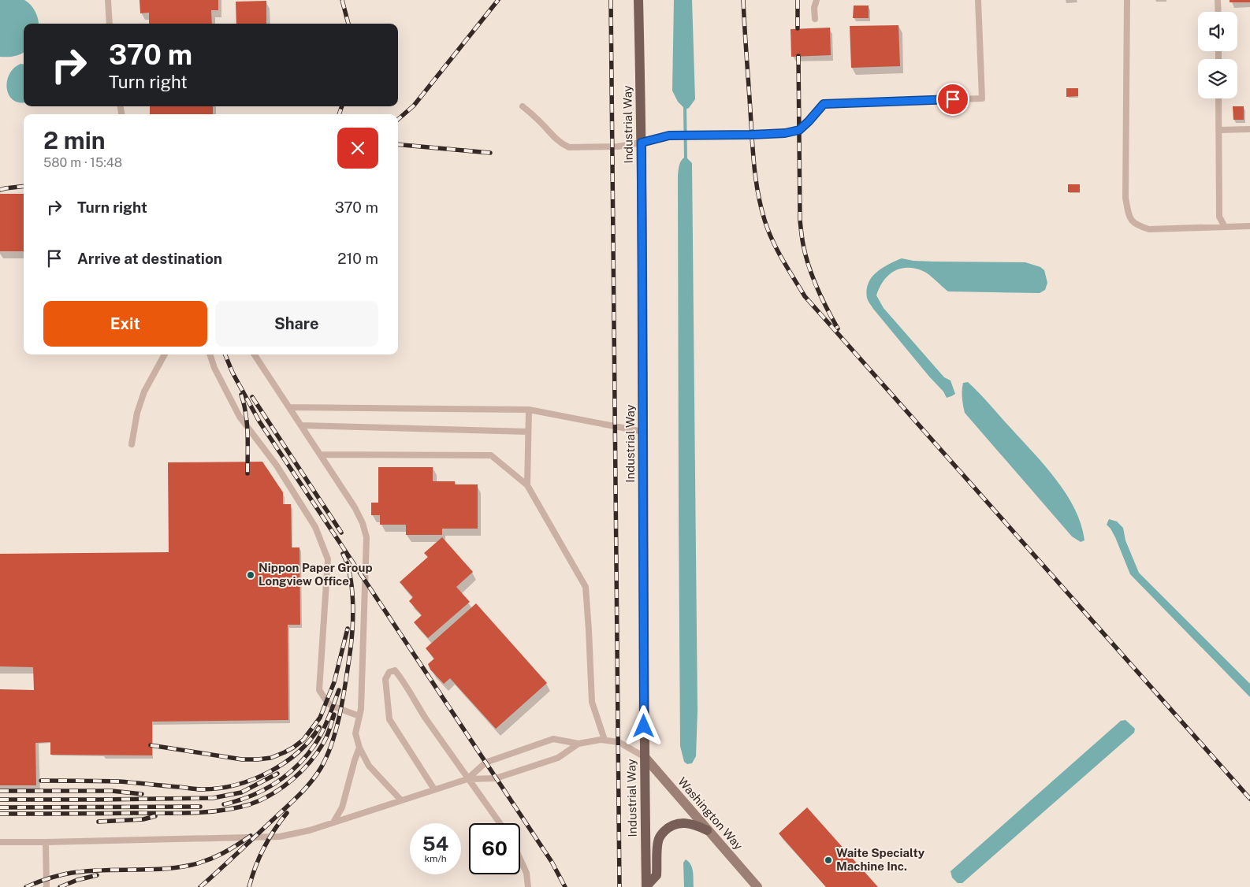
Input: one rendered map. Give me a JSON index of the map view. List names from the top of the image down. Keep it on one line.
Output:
{"streets":{"main road":["Industrial Way","Washington Way"]},"crossings":[["Industrial Way","Washington Way"]],"places":["Nippon Paper Group Longview Office","Waite Specialty Machine Inc."],"page":{"turn":["370 m","Turn right"],"heading":["2 min","580 m · 15:48"],"list":[{"name":"Turn right","value":"370 m"},{"name":"Arrive at destination","value":"210 m"}],"buttons":["Exit","Share"],"speed":"54 km/h","limit":"60"}}
